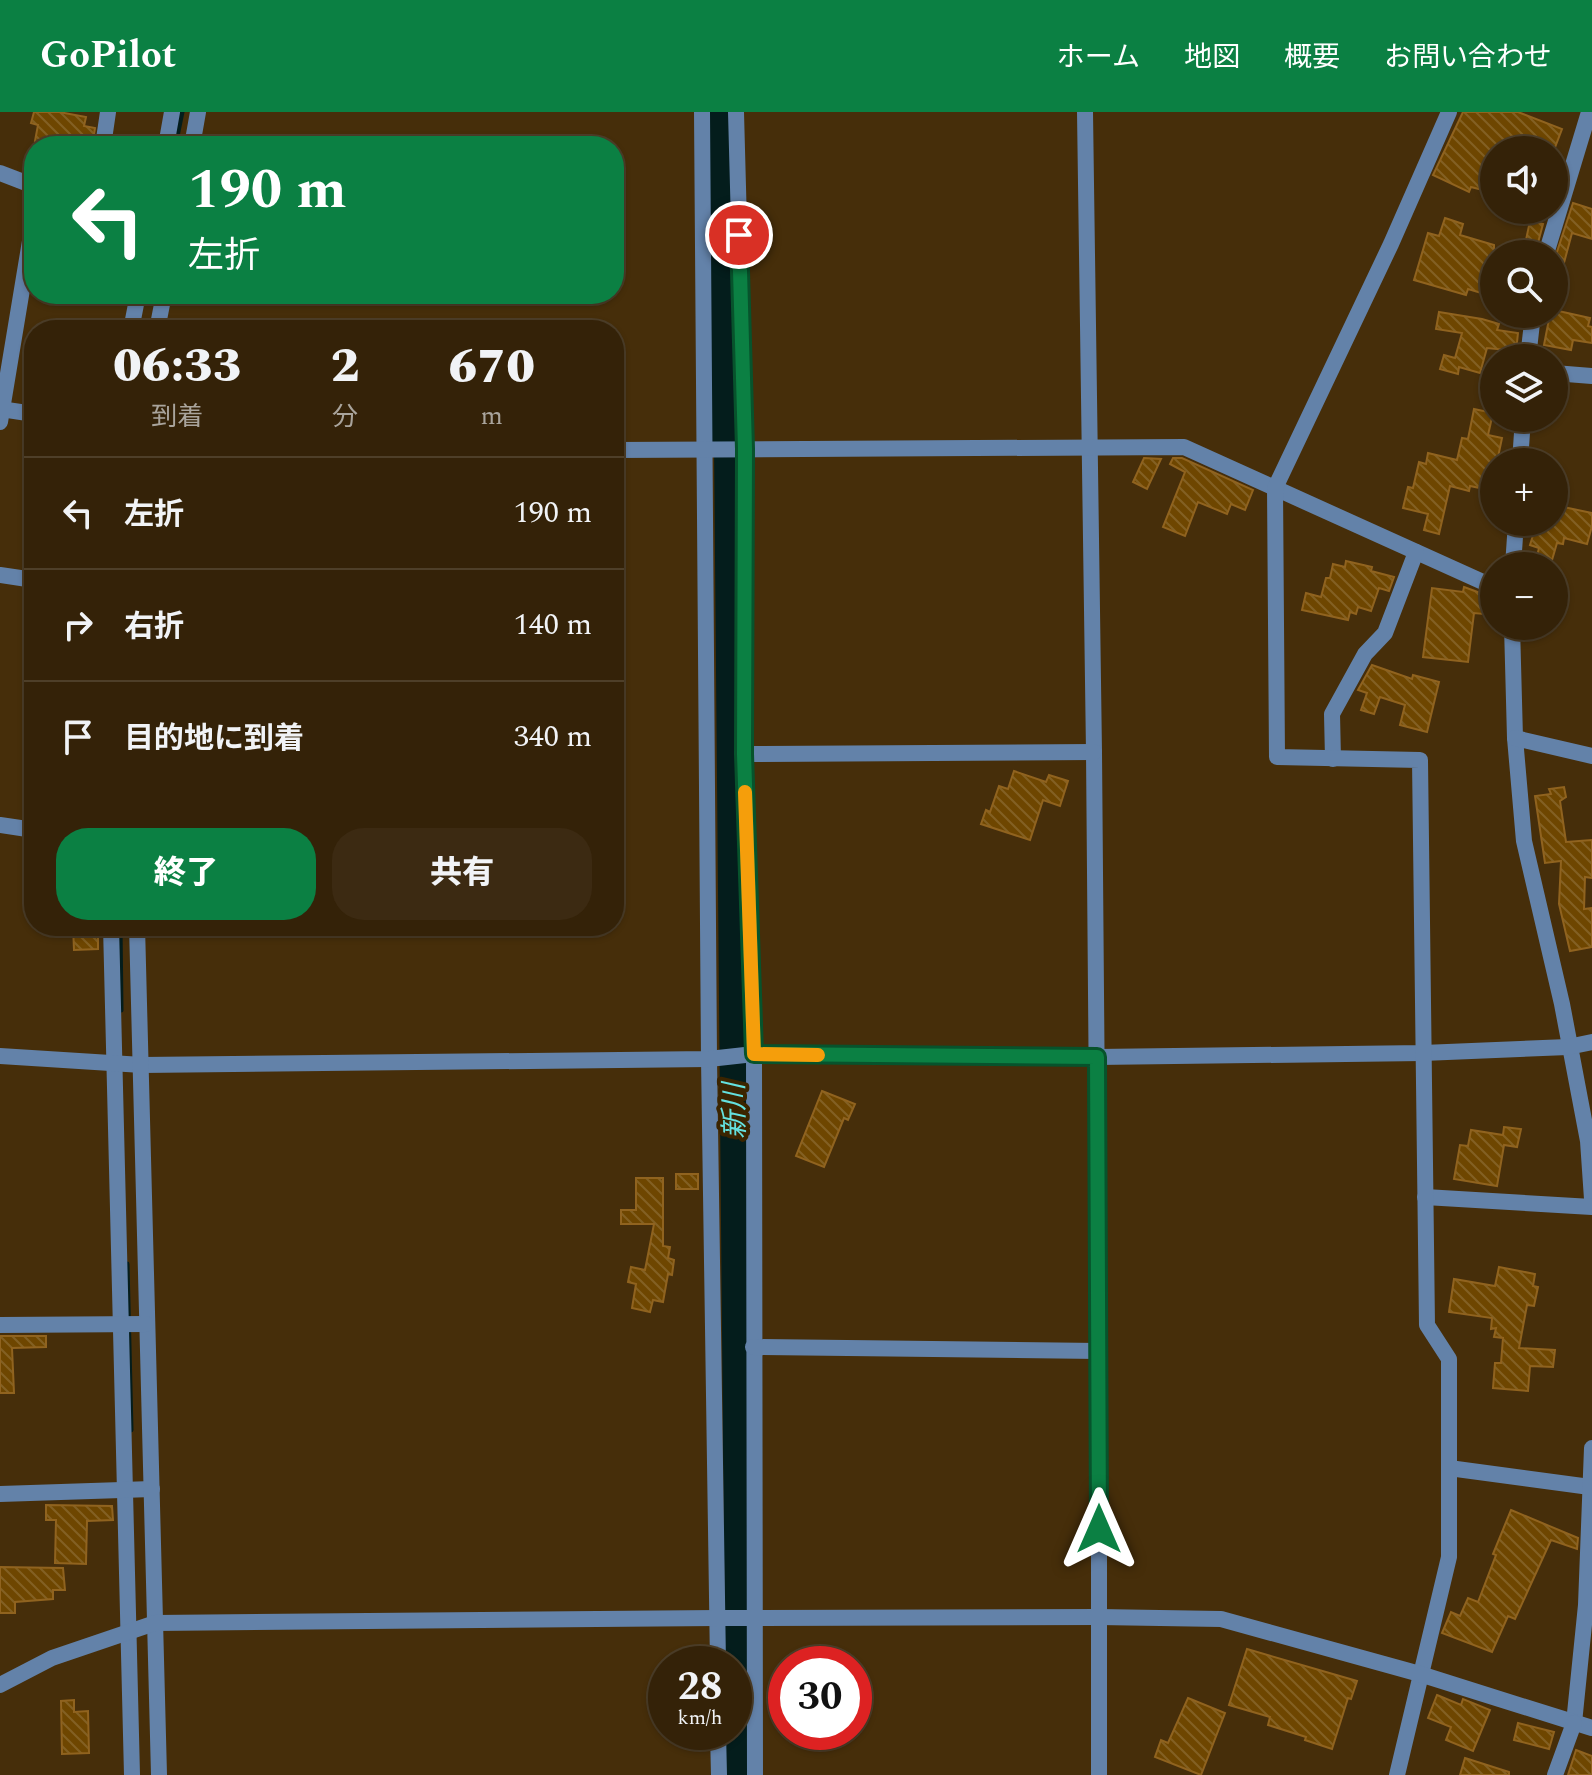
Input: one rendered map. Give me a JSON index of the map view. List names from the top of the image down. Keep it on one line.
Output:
{"water":["新川"],"page":{"header":"GoPilot","nav":["ホーム","地図","概要","お問い合わせ"],"map_buttons":["+","−"],"turn":["190 m","左折"],"eta":["06:33","到着","2","分","670","m"],"list":[{"name":"左折","value":"190 m"},{"name":"右折","value":"140 m"},{"name":"目的地に到着","value":"340 m"}],"buttons":["終了","共有"],"speed":"28 km/h","limit":"30"}}
